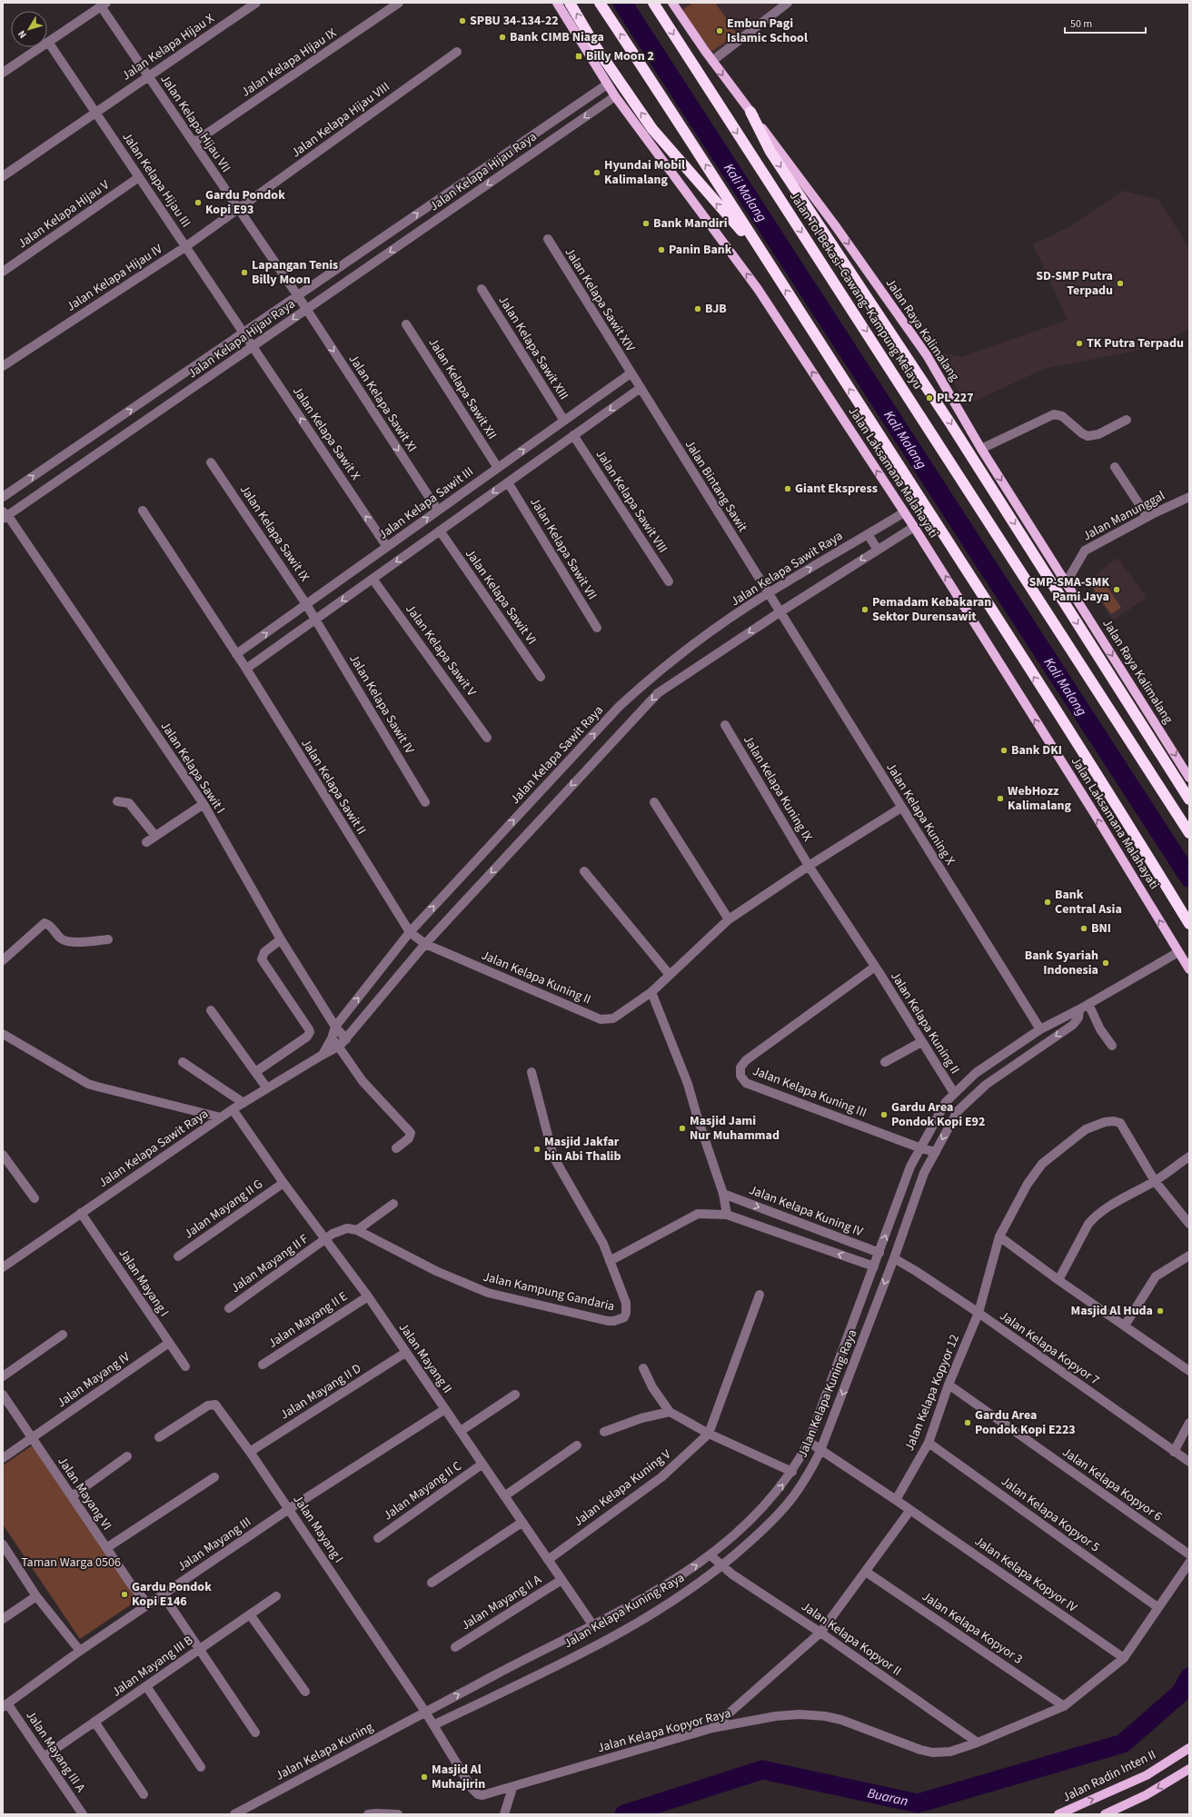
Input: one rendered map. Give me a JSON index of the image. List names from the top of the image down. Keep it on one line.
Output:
{"streets":{"highway":["Jalan Tol Bekasi–Cawang–Kampung Melayu"],"main road":["Jalan Raya Kalimalang","Jalan Laksamana Malahayati","Jalan Radin Inten II"],"street":["Jalan Kelapa Hijau X","Jalan Kelapa Hijau IX","Jalan Kelapa Hijau VIII","Jalan Kelapa Hijau VII","Jalan Kelapa Hijau Raya","Jalan Kelapa Hijau III","Jalan Kelapa Hijau V","Jalan Kelapa Hijau IV","Jalan Kelapa Sawit XIV","Jalan Kelapa Sawit XIII","Jalan Kelapa Sawit XII","Jalan Kelapa Sawit XI","Jalan Kelapa Sawit X","Jalan Bintang Sawit","Jalan Kelapa Sawit VIII","Jalan Kelapa Sawit III","Jalan Manunggal","Jalan Kelapa Sawit IX","Jalan Kelapa Sawit VII","Jalan Kelapa Sawit Raya","Jalan Kelapa Sawit VI","Jalan Kelapa Sawit V","Jalan Kelapa Sawit IV","Jalan Kelapa Sawit I","Jalan Kelapa Sawit II","Jalan Kelapa Kuning IX","Jalan Kelapa Kuning X","Jalan Kelapa Kuning II","Jalan Kelapa Kuning III","Jalan Mayang II G","Jalan Kelapa Kuning IV","Jalan Mayang II F","Jalan Mayang I","Jalan Kampung Gandaria","Jalan Mayang II E","Jalan Kelapa Kopyor 7","Jalan Mayang II","Jalan Mayang IV","Jalan Mayang II D","Jalan Kelapa Kopyor 12","Jalan Kelapa Kuning Raya","Jalan Kelapa Kopyor 6","Jalan Kelapa Kuning V","Jalan Mayang II C","Jalan Mayang VI","Jalan Kelapa Kopyor 5","Jalan Mayang III","Jalan Kelapa Kopyor IV","Jalan Mayang II A","Jalan Kelapa Kopyor 3","Jalan Kelapa Kopyor II","Jalan Mayang III B","Jalan Kelapa Kopyor Raya","Jalan Mayang III A","Jalan Kelapa Kuning"]},"crossings":[["Jalan Kelapa Hijau X","Jalan Kelapa Hijau VII"],["Jalan Kelapa Hijau X","Jalan Kelapa Hijau III"],["Jalan Kelapa Hijau IX","Jalan Kelapa Hijau VII"],["Jalan Kelapa Hijau VIII","Jalan Kelapa Hijau VII"],["Jalan Kelapa Hijau VIII","Jalan Kelapa Hijau IV"],["Jalan Kelapa Hijau VII","Jalan Kelapa Hijau Raya"],["Jalan Kelapa Hijau VII","Jalan Kelapa Hijau IV"],["Jalan Kelapa Hijau VII","Jalan Kelapa Sawit XI"],["Jalan Kelapa Hijau Raya","Jalan Kelapa Hijau III"],["Jalan Kelapa Hijau Raya","Jalan Kelapa Sawit XI"],["Jalan Kelapa Hijau Raya","Jalan Kelapa Sawit X"],["Jalan Kelapa Hijau Raya","Jalan Laksamana Malahayati"],["Jalan Kelapa Hijau Raya","Jalan Kelapa Sawit I"],["Jalan Kelapa Hijau III","Jalan Kelapa Hijau V"],["Jalan Kelapa Hijau III","Jalan Kelapa Hijau IV"],["Jalan Kelapa Hijau III","Jalan Kelapa Sawit X"],["Jalan Kelapa Sawit XIV","Jalan Bintang Sawit"],["Jalan Kelapa Sawit XIV","Jalan Kelapa Sawit III"],["Jalan Raya Kalimalang","Jalan Manunggal"],["Jalan Kelapa Sawit XIII","Jalan Kelapa Sawit III"],["Jalan Kelapa Sawit XII","Jalan Kelapa Sawit III"],["Jalan Kelapa Sawit XI","Jalan Kelapa Sawit III"],["Jalan Kelapa Sawit X","Jalan Kelapa Sawit III"],["Jalan Laksamana Malahayati","Jalan Kelapa Sawit Raya"],["Jalan Laksamana Malahayati","Jalan Kelapa Kuning Raya"],["Jalan Bintang Sawit","Jalan Kelapa Sawit III"],["Jalan Bintang Sawit","Jalan Kelapa Sawit Raya"],["Jalan Bintang Sawit","Jalan Kelapa Kuning X"],["Jalan Kelapa Sawit III","Jalan Kelapa Sawit IX"],["Jalan Kelapa Sawit III","Jalan Kelapa Sawit II"],["Jalan Kelapa Sawit IX","Jalan Kelapa Sawit IV"],["Jalan Kelapa Sawit Raya","Jalan Kelapa Sawit I"],["Jalan Kelapa Sawit Raya","Jalan Kelapa Sawit II"],["Jalan Kelapa Sawit Raya","Jalan Kelapa Kuning X"],["Jalan Kelapa Sawit Raya","Jalan Kelapa Kuning II"],["Jalan Kelapa Sawit Raya","Jalan Mayang I"],["Jalan Kelapa Sawit Raya","Jalan Mayang II"],["Jalan Kelapa Sawit II","Jalan Kelapa Kuning II"],["Jalan Kelapa Kuning IX","Jalan Kelapa Kuning II"],["Jalan Kelapa Kuning IX","Jalan Kelapa Kuning III"],["Jalan Kelapa Kuning X","Jalan Kelapa Kuning II"],["Jalan Kelapa Kuning X","Jalan Kelapa Kuning Raya"],["Jalan Kelapa Kuning II","Jalan Kelapa Kuning III"],["Jalan Kelapa Kuning II","Jalan Kelapa Kuning Raya"],["Jalan Kelapa Kuning III","Jalan Kelapa Kuning Raya"],["Jalan Mayang II G","Jalan Mayang II"],["Jalan Kelapa Kuning IV","Jalan Kelapa Kuning Raya"],["Jalan Mayang II F","Jalan Mayang II"],["Jalan Mayang I","Jalan Mayang IV"],["Jalan Mayang I","Jalan Mayang II D"],["Jalan Mayang I","Jalan Kelapa Kuning Raya"],["Jalan Mayang I","Jalan Mayang III"],["Jalan Mayang I","Jalan Kelapa Kopyor Raya"],["Jalan Mayang I","Jalan Kelapa Kuning"],["Jalan Mayang II E","Jalan Mayang II"],["Jalan Kelapa Kopyor 7","Jalan Kelapa Kopyor 12"],["Jalan Kelapa Kopyor 7","Jalan Kelapa Kuning Raya"],["Jalan Mayang II","Jalan Mayang II D"],["Jalan Mayang II","Jalan Kelapa Kuning Raya"],["Jalan Mayang II","Jalan Kelapa Kuning V"],["Jalan Mayang II","Jalan Mayang II C"],["Jalan Mayang II","Jalan Mayang III"],["Jalan Mayang II","Jalan Mayang II A"],["Jalan Mayang IV","Jalan Mayang VI"],["Jalan Kelapa Kopyor 12","Jalan Kelapa Kopyor 6"],["Jalan Kelapa Kopyor 12","Jalan Kelapa Kopyor 5"],["Jalan Kelapa Kopyor 12","Jalan Kelapa Kopyor IV"],["Jalan Kelapa Kuning Raya","Jalan Kelapa Kopyor IV"],["Jalan Kelapa Kuning Raya","Jalan Kelapa Kopyor II"],["Jalan Kelapa Kuning Raya","Jalan Kelapa Kopyor Raya"],["Jalan Kelapa Kuning Raya","Jalan Kelapa Kuning"],["Jalan Mayang VI","Jalan Mayang III"],["Jalan Kelapa Kopyor 5","Jalan Kelapa Kopyor Raya"],["Jalan Mayang III","Jalan Mayang III A"],["Jalan Kelapa Kopyor IV","Jalan Kelapa Kopyor Raya"],["Jalan Kelapa Kopyor 3","Jalan Kelapa Kopyor Raya"],["Jalan Kelapa Kopyor II","Jalan Kelapa Kopyor Raya"],["Jalan Mayang III B","Jalan Mayang III A"]],"one_way":["Jalan Raya Kalimalang","Jalan Kelapa Sawit XI","Jalan Kelapa Sawit X","Jalan Laksamana Malahayati"],"water":["Kali Malang","Buaran"],"parks":["Taman Warga 0506"],"places":{"other":["SPBU 34-134-22","Embun Pagi Islamic School","Bank CIMB Niaga","Hyundai Mobil Kalimalang","Gardu Pondok Kopi E93","Bank Mandiri","Panin Bank","Lapangan Tenis Billy Moon","SD-SMP Putra Terpadu","BJB","TK Putra Terpadu","PL 227","Giant Ekspress","SMP-SMA-SMK Pami Jaya","Pemadam Kebakaran Sektor Durensawit","Bank DKI","WebHozz Kalimalang","Bank Central Asia","BNI","Bank Syariah Indonesia","Gardu Area Pondok Kopi E92","Masjid Jami Nur Muhammad","Masjid Jakfar bin Abi Thalib","Masjid Al Huda","Gardu Area Pondok Kopi E223","Gardu Pondok Kopi E146","Masjid Al Muhajirin"],"transit":["Billy Moon 2"]},"scale_bar":"50 m","north":"bottom left"}
